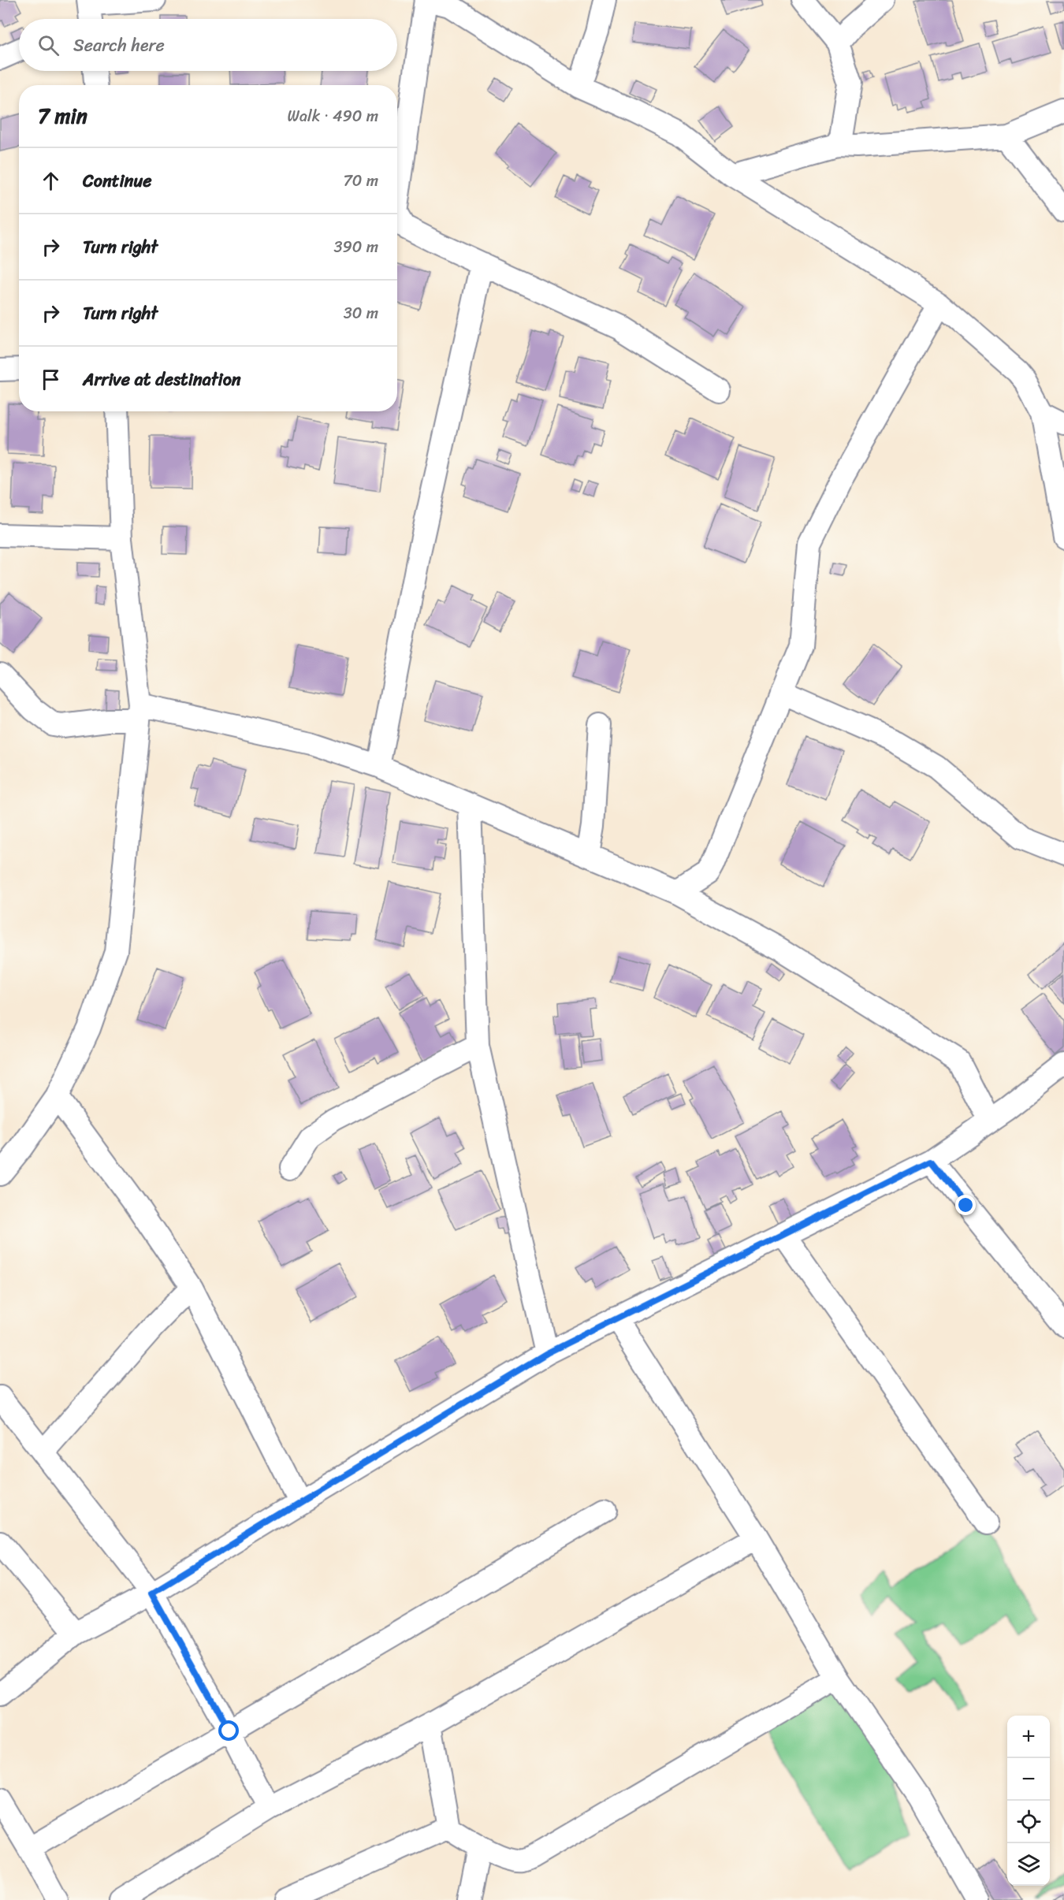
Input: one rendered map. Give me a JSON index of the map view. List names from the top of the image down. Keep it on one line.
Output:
{"page":{"search":"Search here","heading":["7 min","Walk · 490 m"],"list":[["Continue","70 m"],["Turn right","390 m"],["Turn right","30 m"],"Arrive at destination"],"map_buttons":["+","−"]}}
